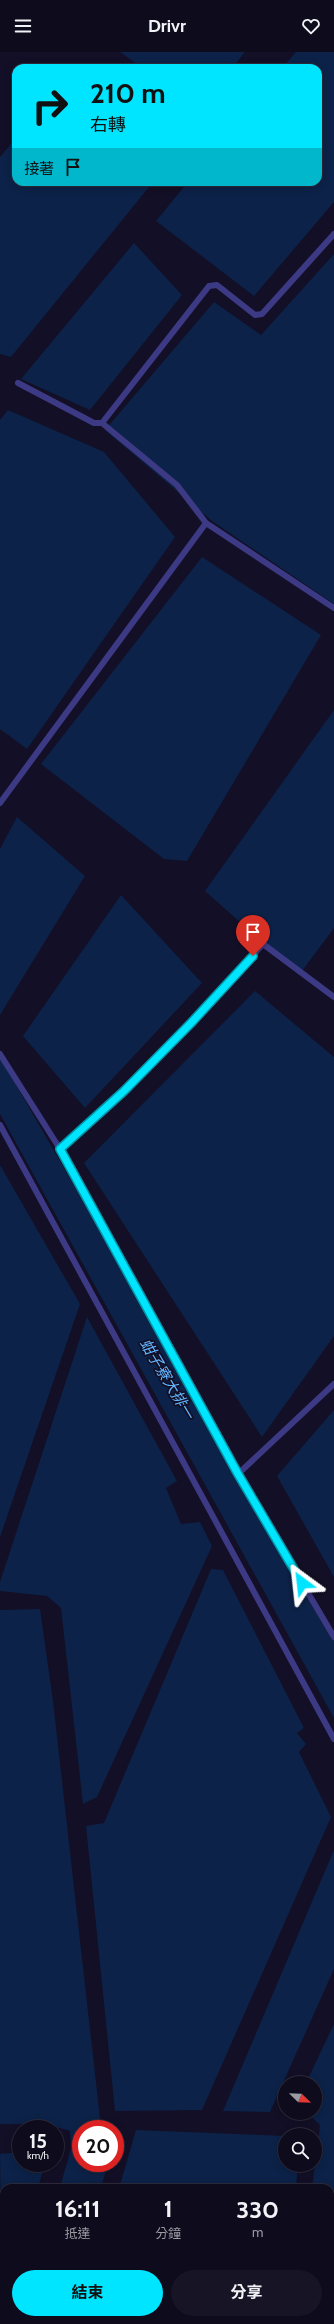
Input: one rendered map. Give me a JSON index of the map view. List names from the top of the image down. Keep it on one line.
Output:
{"water":["蚶子寮大排一"],"north":"bottom right","page":{"header":"Drivr","turn":["210 m","右轉"],"then":"接著","speed":"15 km/h","limit":"20","eta":["16:11","抵達","1","分鐘","330","m"],"buttons":["結束","分享"]}}
